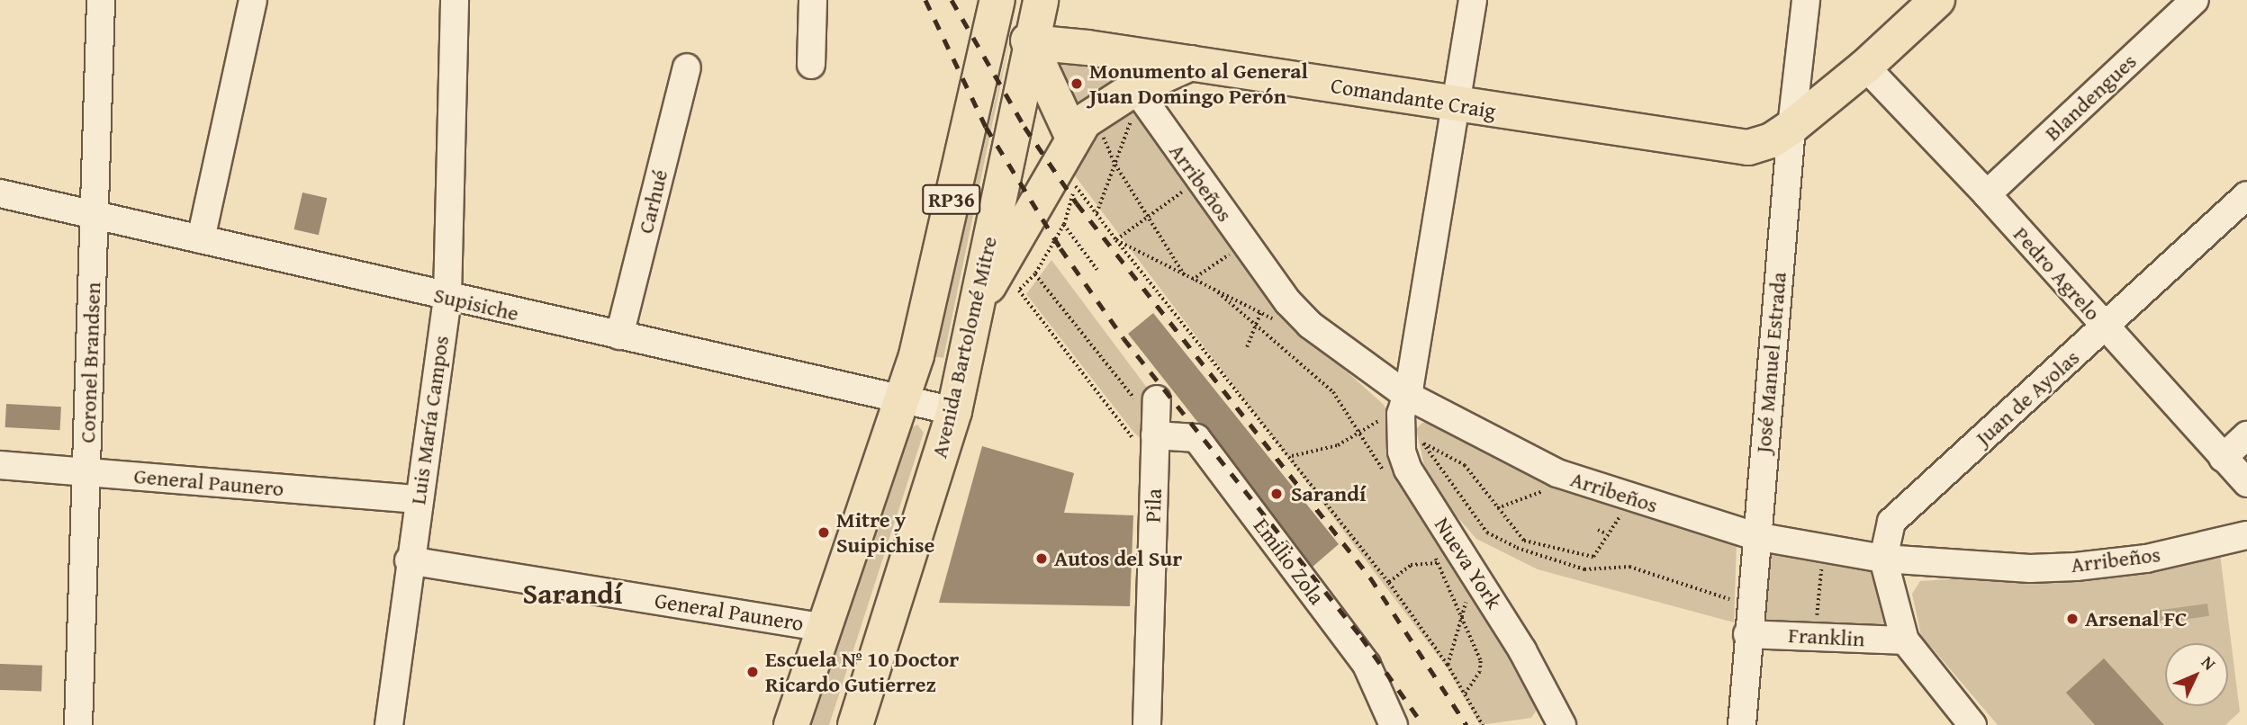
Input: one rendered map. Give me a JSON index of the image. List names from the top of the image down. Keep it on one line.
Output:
{"streets":{"main road":["Comandante Craig","RP36","Avenida Bartolomé Mitre"],"street":["Blandengues","Arribeños","Carhué","Pedro Agrelo","Supisiche","Coronel Brandsen","José Manuel Estrada","Juan de Ayolas","Luis María Campos","General Paunero","Pila","Emilio Zola","Nueva York","Franklin"]},"crossings":[["Blandengues","Pedro Agrelo"],["Comandante Craig","Pedro Agrelo"],["Comandante Craig","Avenida Bartolomé Mitre"],["Comandante Craig","José Manuel Estrada"],["Comandante Craig","Nueva York"],["Arribeños","José Manuel Estrada"],["Arribeños","Juan de Ayolas"],["Arribeños","Nueva York"],["Carhué","Supisiche"],["Pedro Agrelo","Juan de Ayolas"],["Supisiche","Avenida Bartolomé Mitre"],["Supisiche","Coronel Brandsen"],["Supisiche","Luis María Campos"],["Avenida Bartolomé Mitre","General Paunero"],["Coronel Brandsen","General Paunero"],["José Manuel Estrada","Franklin"],["Luis María Campos","General Paunero"],["Pila","Emilio Zola"]],"districts":["Sarandí"],"places":["Monumento al General Juan Domingo Perón","Sarandí","Mitre y Suipichise","Autos del Sur","Arsenal FC","Escuela Nº 10 Doctor Ricardo Gutierrez"],"north":"top right"}
